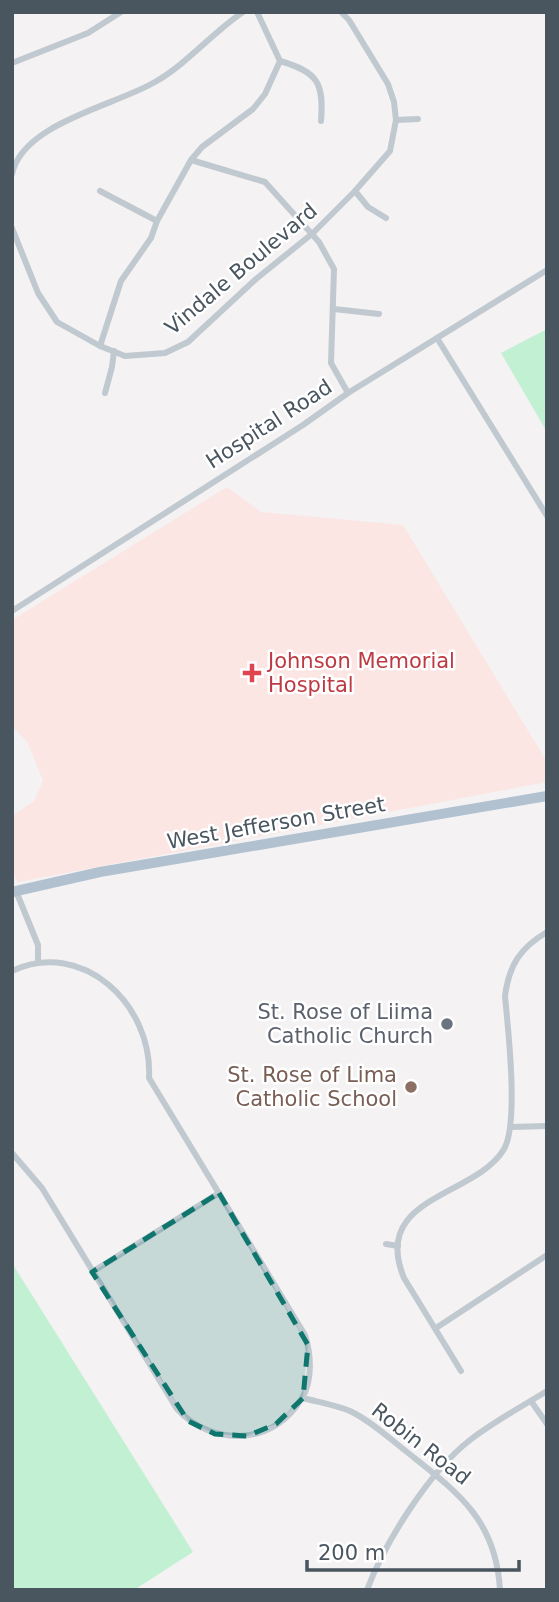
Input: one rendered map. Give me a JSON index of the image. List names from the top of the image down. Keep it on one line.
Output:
{"streets":{"main road":["West Jefferson Street"],"street":["Vindale Boulevard","Hospital Road","Robin Road"]},"places":{"health":["Johnson Memorial Hospital"],"other":["St. Rose of Liima Catholic Church","St. Rose of Lima Catholic School"]},"scale_bar":"200 m"}
